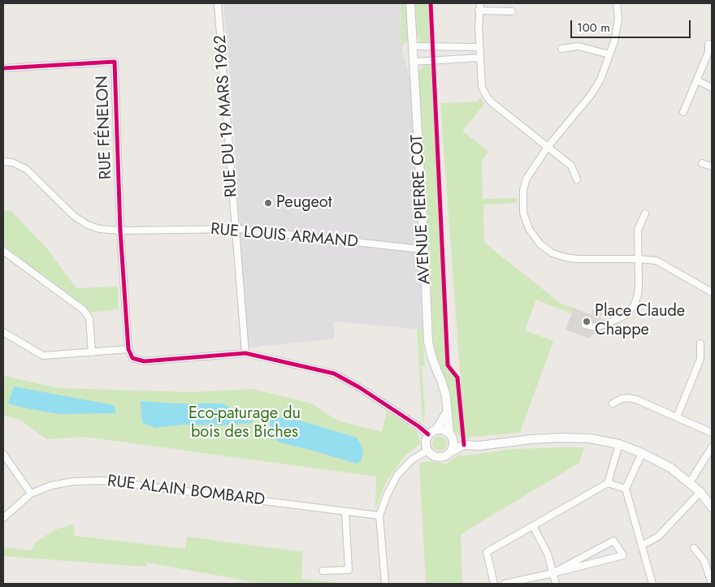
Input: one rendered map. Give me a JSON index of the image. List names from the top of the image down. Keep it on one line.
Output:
{"streets":{"street":["RUE DU 19 MARS 1962","RUE FÉNELON","AVENUE PIERRE COT","RUE LOUIS ARMAND","RUE ALAIN BOMBARD"]},"crossings":[["RUE DU 19 MARS 1962","RUE LOUIS ARMAND"],["RUE FÉNELON","RUE LOUIS ARMAND"],["AVENUE PIERRE COT","RUE LOUIS ARMAND"]],"parks":["Eco-paturage du bois des Biches"],"places":["Peugeot","Place Claude Chappe"],"scale_bar":"100 m"}
